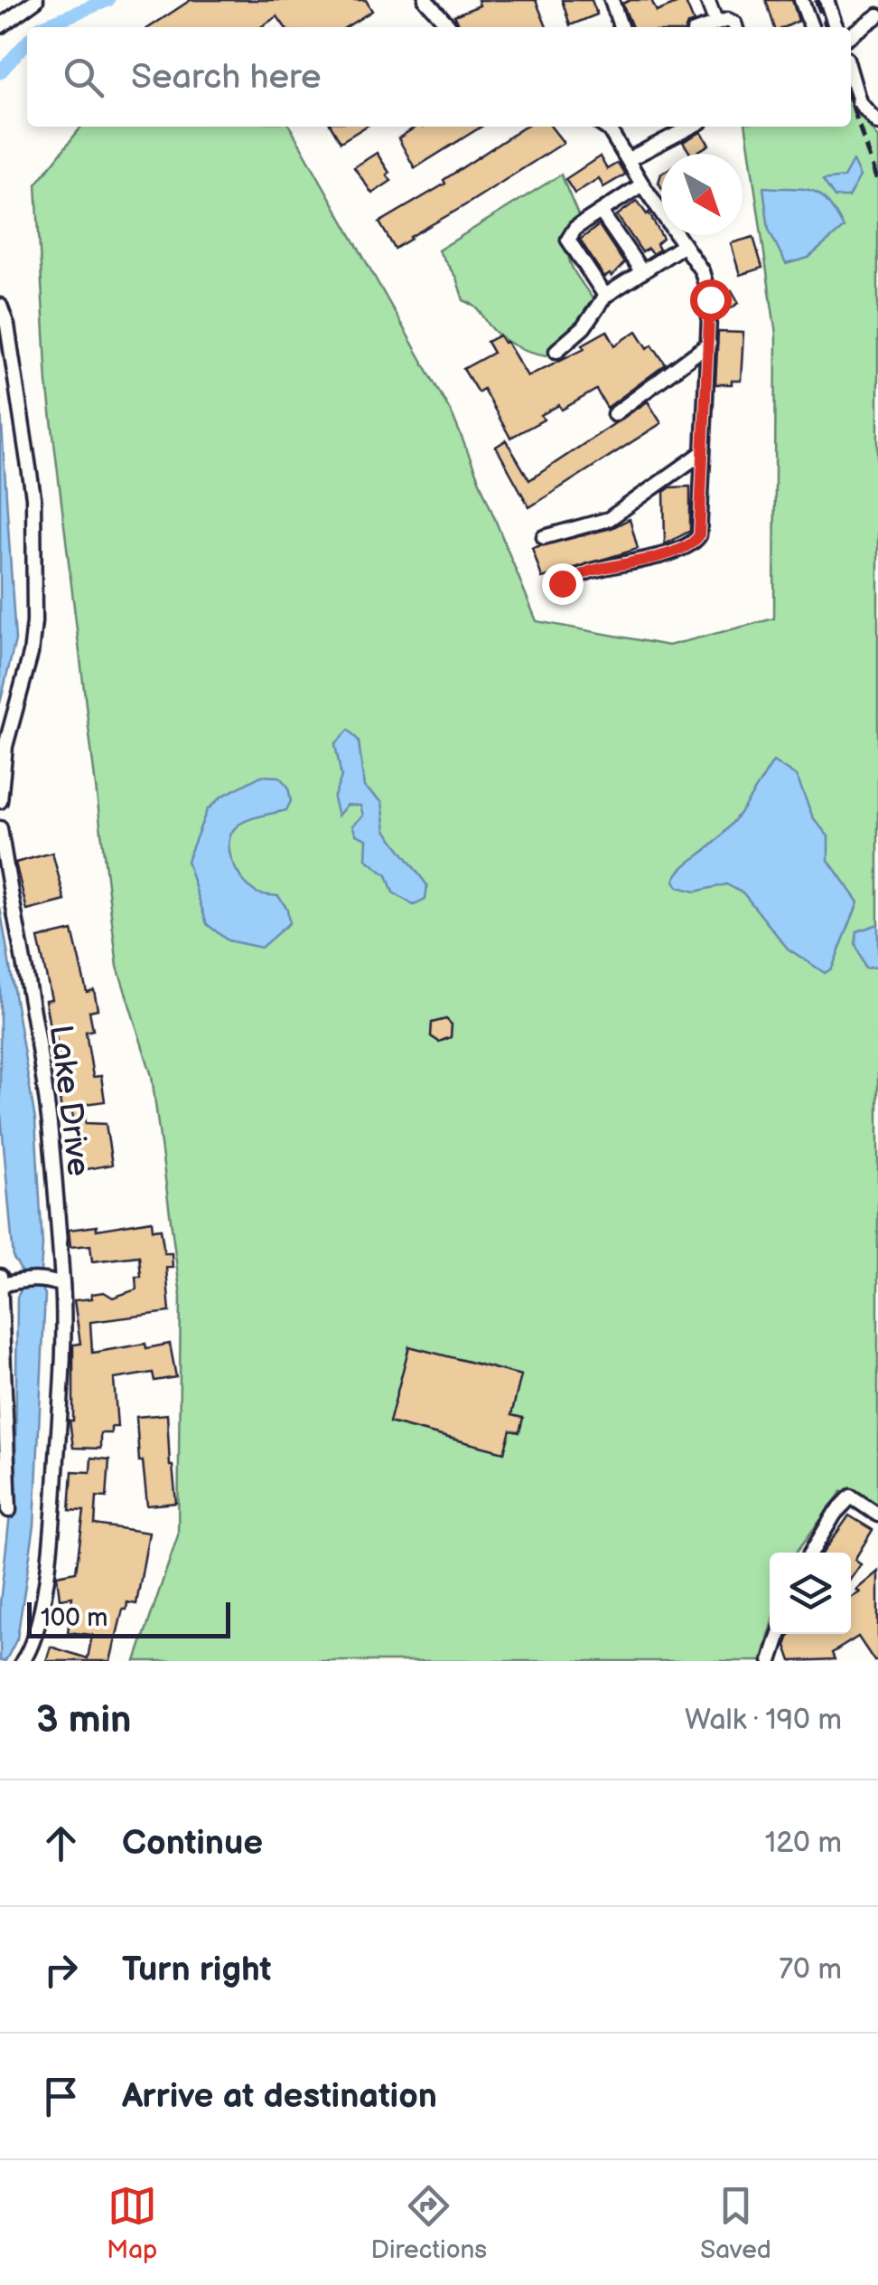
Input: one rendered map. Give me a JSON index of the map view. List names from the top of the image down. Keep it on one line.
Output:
{"streets":{"street":["Lake Drive"]},"scale_bar":"100 m","north":"bottom right","page":{"search":"Search here","scale":"100 m","heading":["3 min","Walk · 190 m"],"list":[["Continue","120 m"],["Turn right","70 m"],"Arrive at destination"],"nav":["Map","Directions","Saved"]}}
